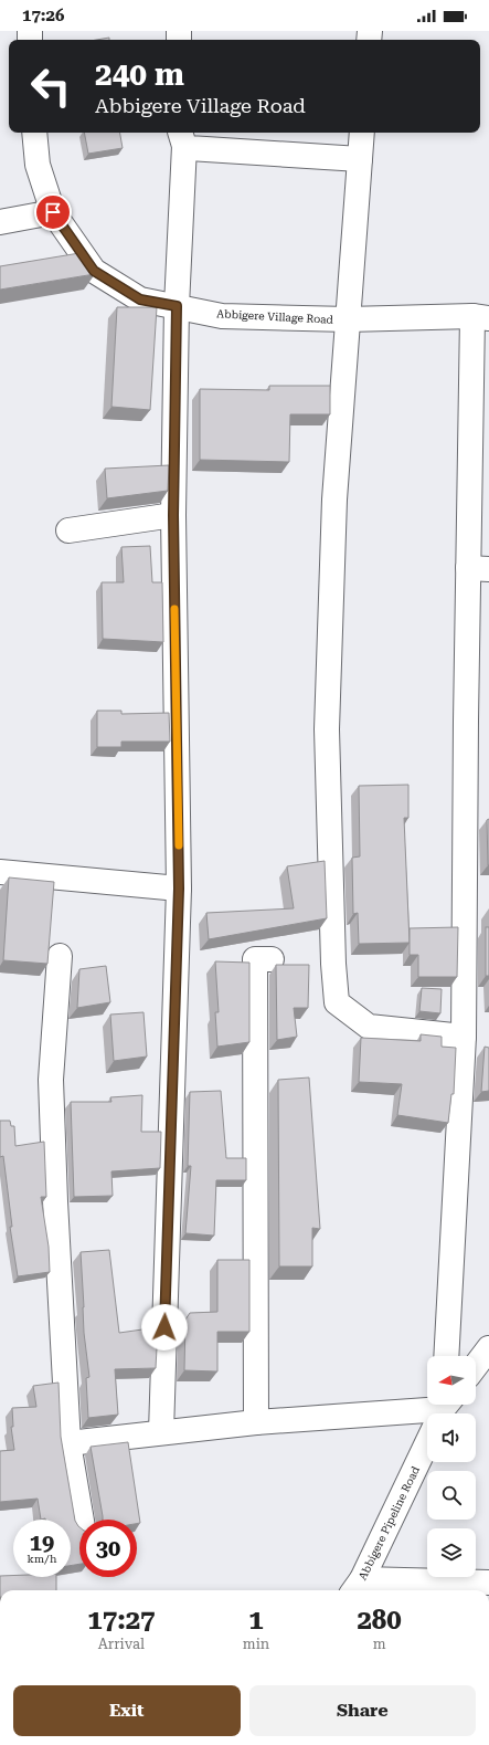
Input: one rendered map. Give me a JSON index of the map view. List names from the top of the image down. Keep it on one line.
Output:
{"streets":{"street":["Abbigere Village Road","Abbigere Pipeline Road"]},"north":"left","page":{"status":"17:26","turn":["240 m","Abbigere Village Road"],"speed":"19 km/h","limit":"30","eta":["17:27","Arrival","1","min","280","m"],"buttons":["Exit","Share"]}}
